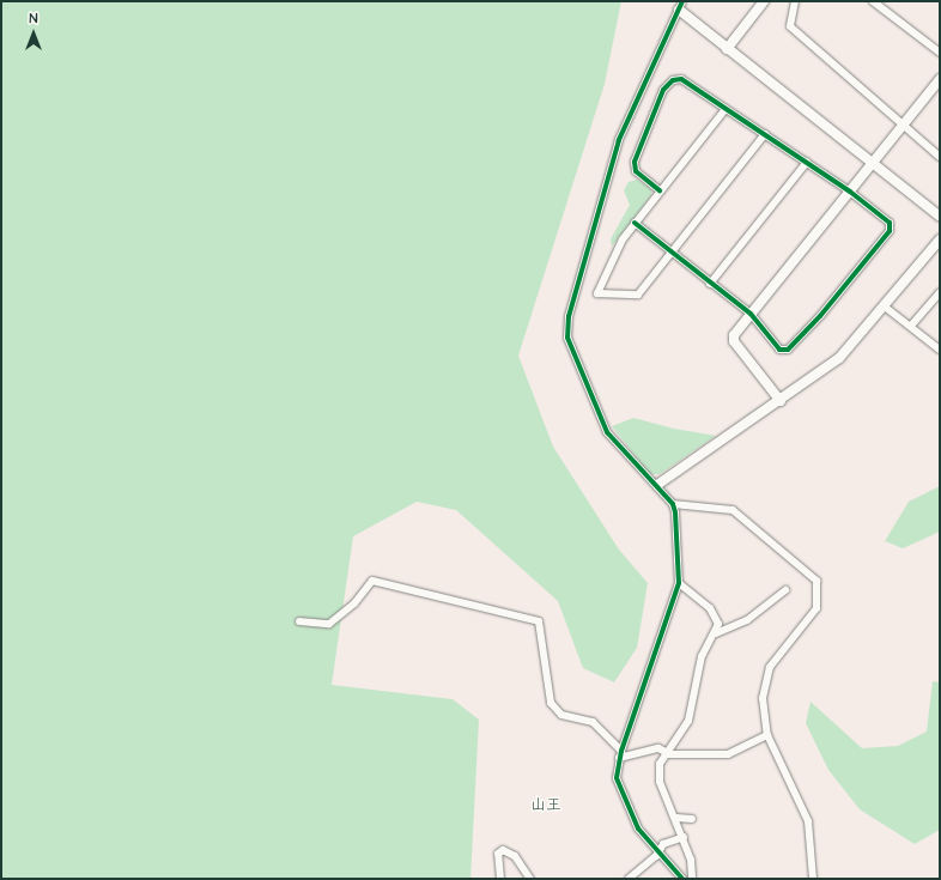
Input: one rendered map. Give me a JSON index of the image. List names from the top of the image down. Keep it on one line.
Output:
{"districts":["山王"],"north":"top"}
